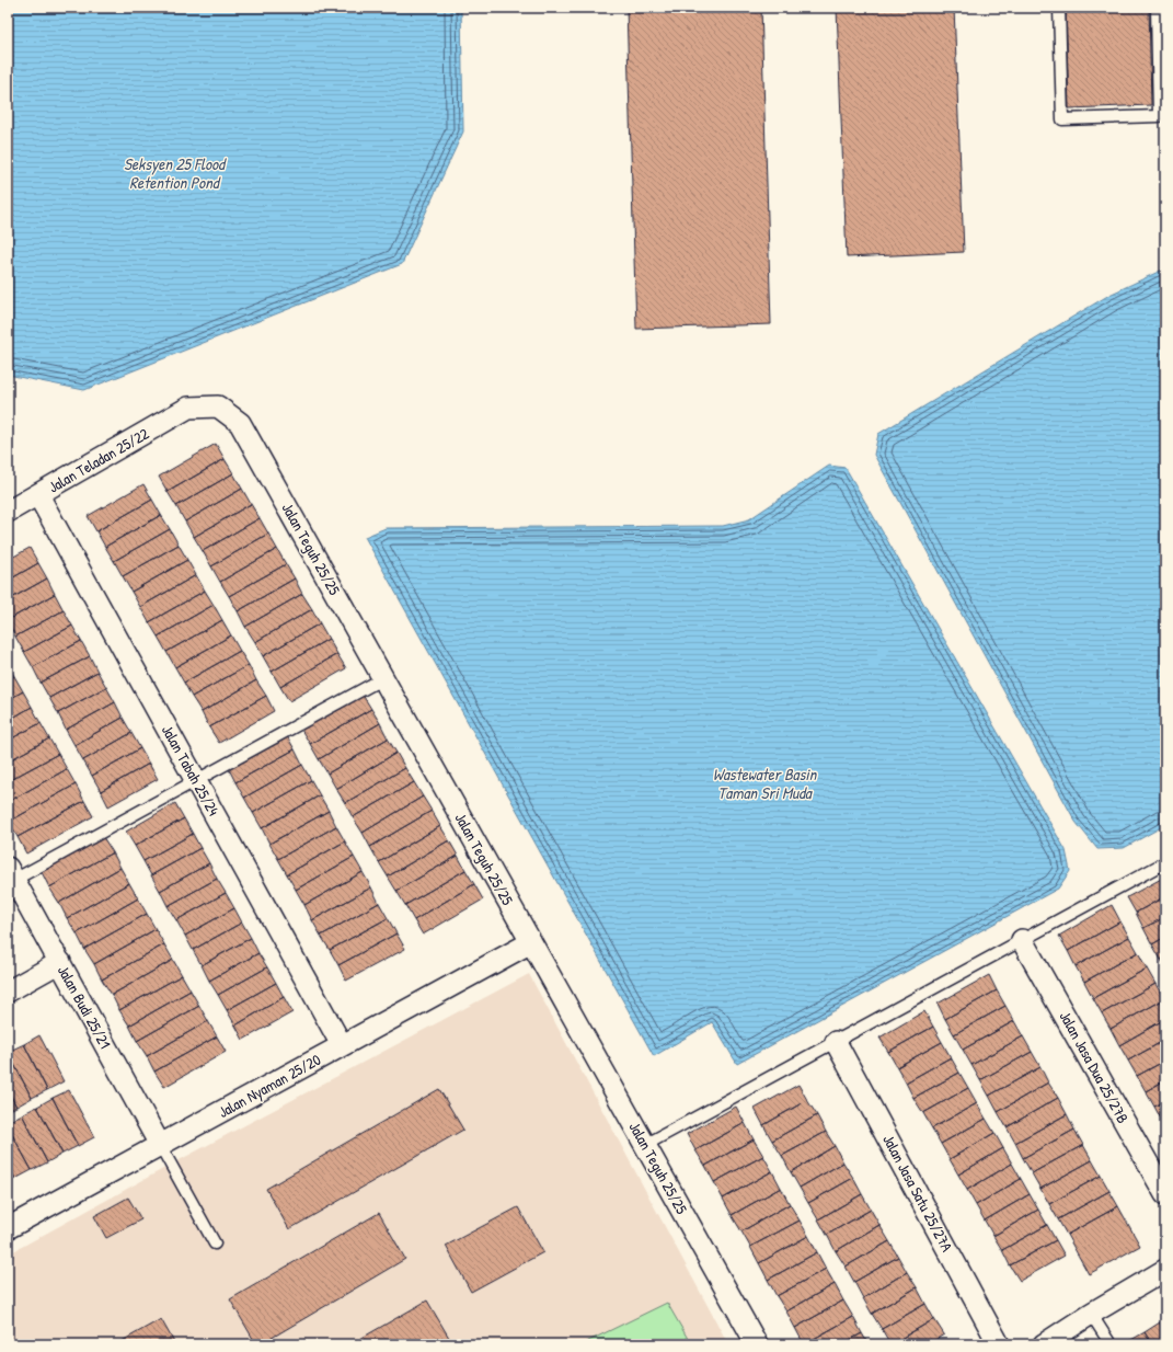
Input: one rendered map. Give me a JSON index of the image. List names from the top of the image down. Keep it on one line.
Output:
{"streets":{"street":["Jalan Teladan 25/22","Jalan Teguh 25/25","Jalan Tabah 25/24","Jalan Budi 25/21","Jalan Jasa Dua 25/27B","Jalan Nyaman 25/20","Jalan Jasa Satu 25/27A"]},"crossings":[["Jalan Teladan 25/22","Jalan Teguh 25/25"],["Jalan Teladan 25/22","Jalan Tabah 25/24"],["Jalan Teguh 25/25","Jalan Nyaman 25/20"],["Jalan Tabah 25/24","Jalan Nyaman 25/20"],["Jalan Budi 25/21","Jalan Nyaman 25/20"]],"water":["Seksyen 25 Flood Retention Pond","Wastewater Basin Taman Sri Muda"]}
